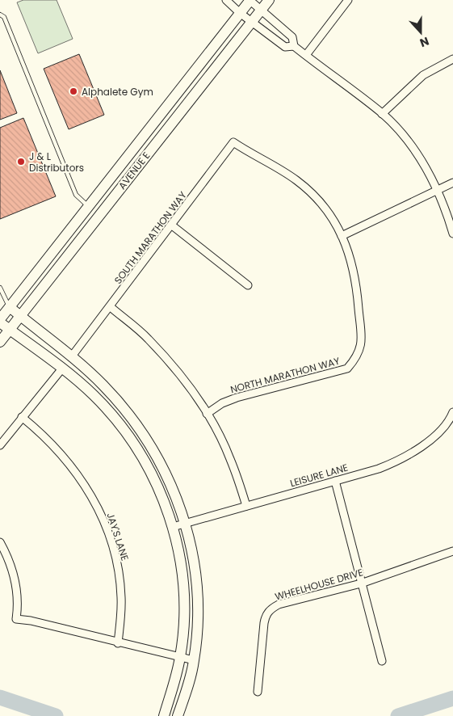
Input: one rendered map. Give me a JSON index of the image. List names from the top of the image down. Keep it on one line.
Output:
{"streets":{"street":["AVENUE E","SOUTH MARATHON WAY","NORTH MARATHON WAY","LEISURE LANE","JAY'S LANE","WHEELHOUSE DRIVE"]},"crossings":[["SOUTH MARATHON WAY","NORTH MARATHON WAY"]],"places":["Alphalete Gym","J & L Distributors"],"north":"bottom"}
